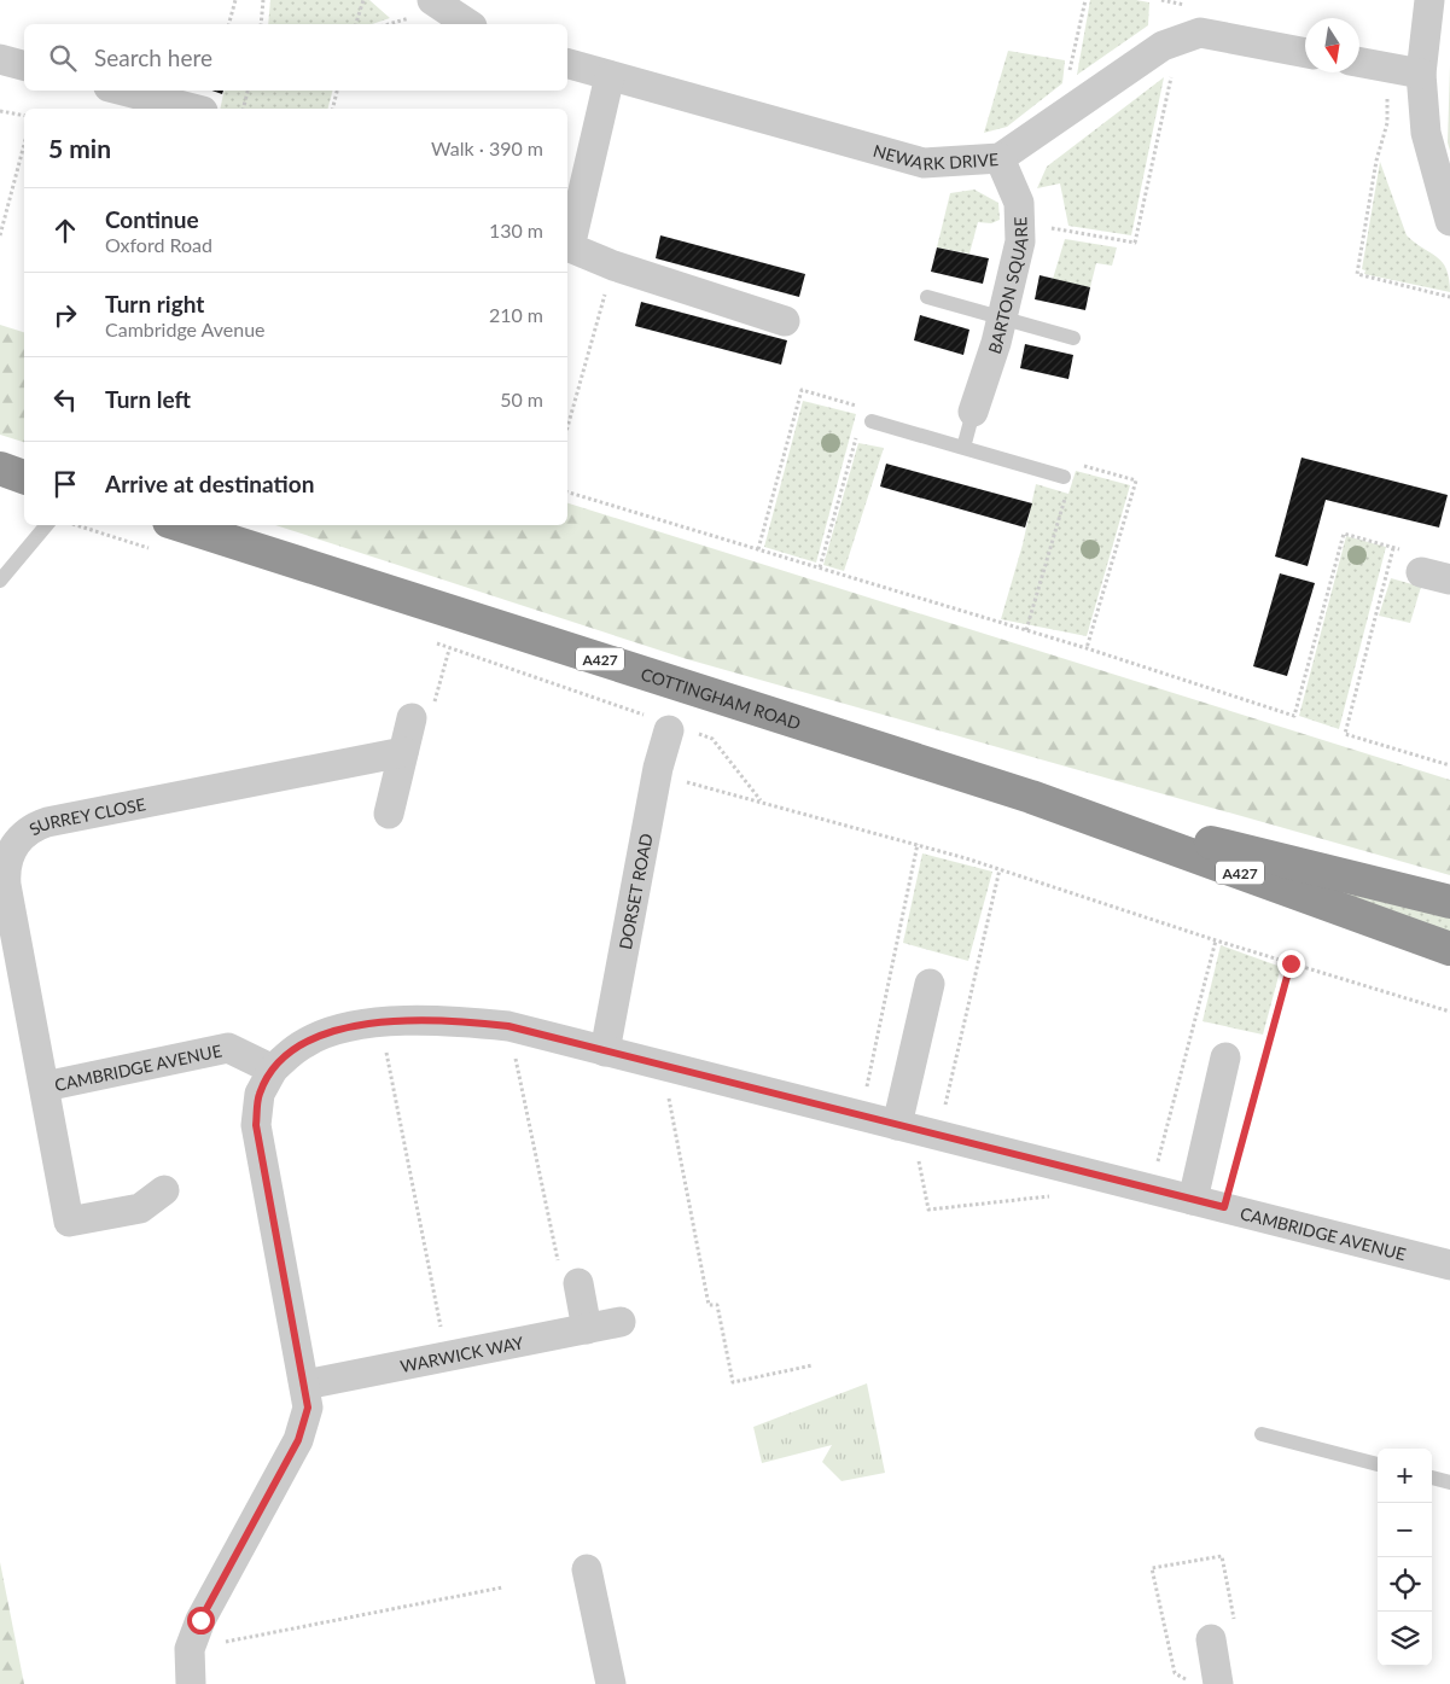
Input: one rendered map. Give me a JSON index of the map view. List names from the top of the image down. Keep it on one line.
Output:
{"streets":{"highway":["A427","COTTINGHAM ROAD"],"street":["NEWARK DRIVE","BARTON SQUARE","SURREY CLOSE","DORSET ROAD","CAMBRIDGE AVENUE","WARWICK WAY"]},"crossings":[["NEWARK DRIVE","BARTON SQUARE"],["SURREY CLOSE","CAMBRIDGE AVENUE"],["DORSET ROAD","CAMBRIDGE AVENUE"]],"north":"bottom","page":{"search":"Search here","heading":["5 min","Walk · 390 m"],"list":[["Continue","Oxford Road","130 m"],["Turn right","Cambridge Avenue","210 m"],["Turn left","50 m"],"Arrive at destination"],"map_buttons":["+","−"]}}
